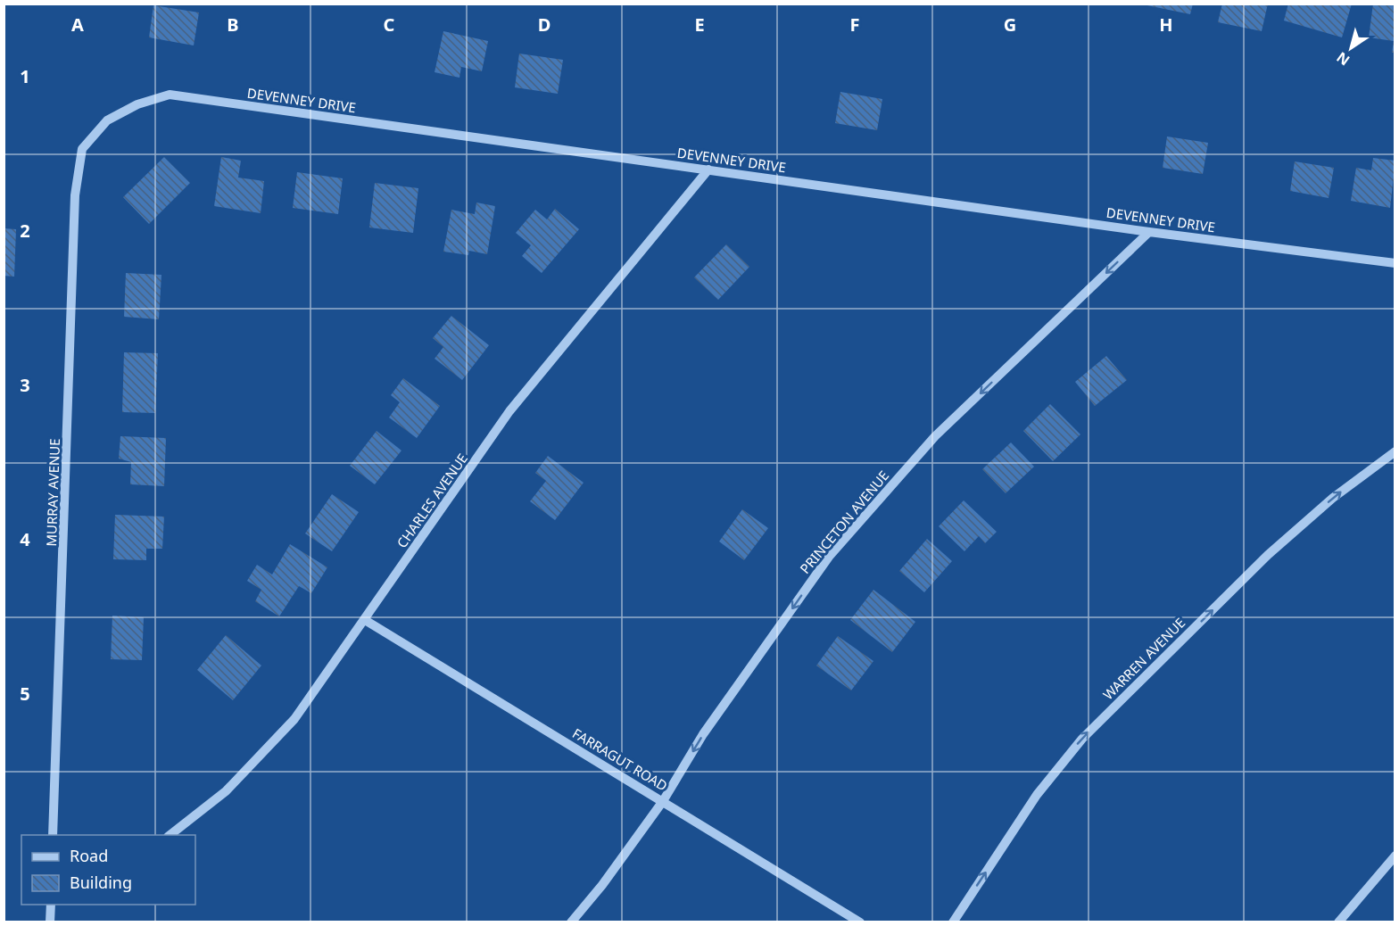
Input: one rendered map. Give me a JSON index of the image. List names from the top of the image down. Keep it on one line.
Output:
{"streets":{"street":["DEVENNEY DRIVE","MURRAY AVENUE","CHARLES AVENUE","PRINCETON AVENUE","WARREN AVENUE","FARRAGUT ROAD"]},"crossings":[["DEVENNEY DRIVE","MURRAY AVENUE"],["DEVENNEY DRIVE","CHARLES AVENUE"],["DEVENNEY DRIVE","PRINCETON AVENUE"],["CHARLES AVENUE","FARRAGUT ROAD"],["PRINCETON AVENUE","FARRAGUT ROAD"]],"one_way":["PRINCETON AVENUE","WARREN AVENUE"],"legend":["Road","Building"],"north":"bottom left","grid":{"columns":["A","B","C","D","E","F","G","H"],"rows":["1","2","3","4","5"]}}
